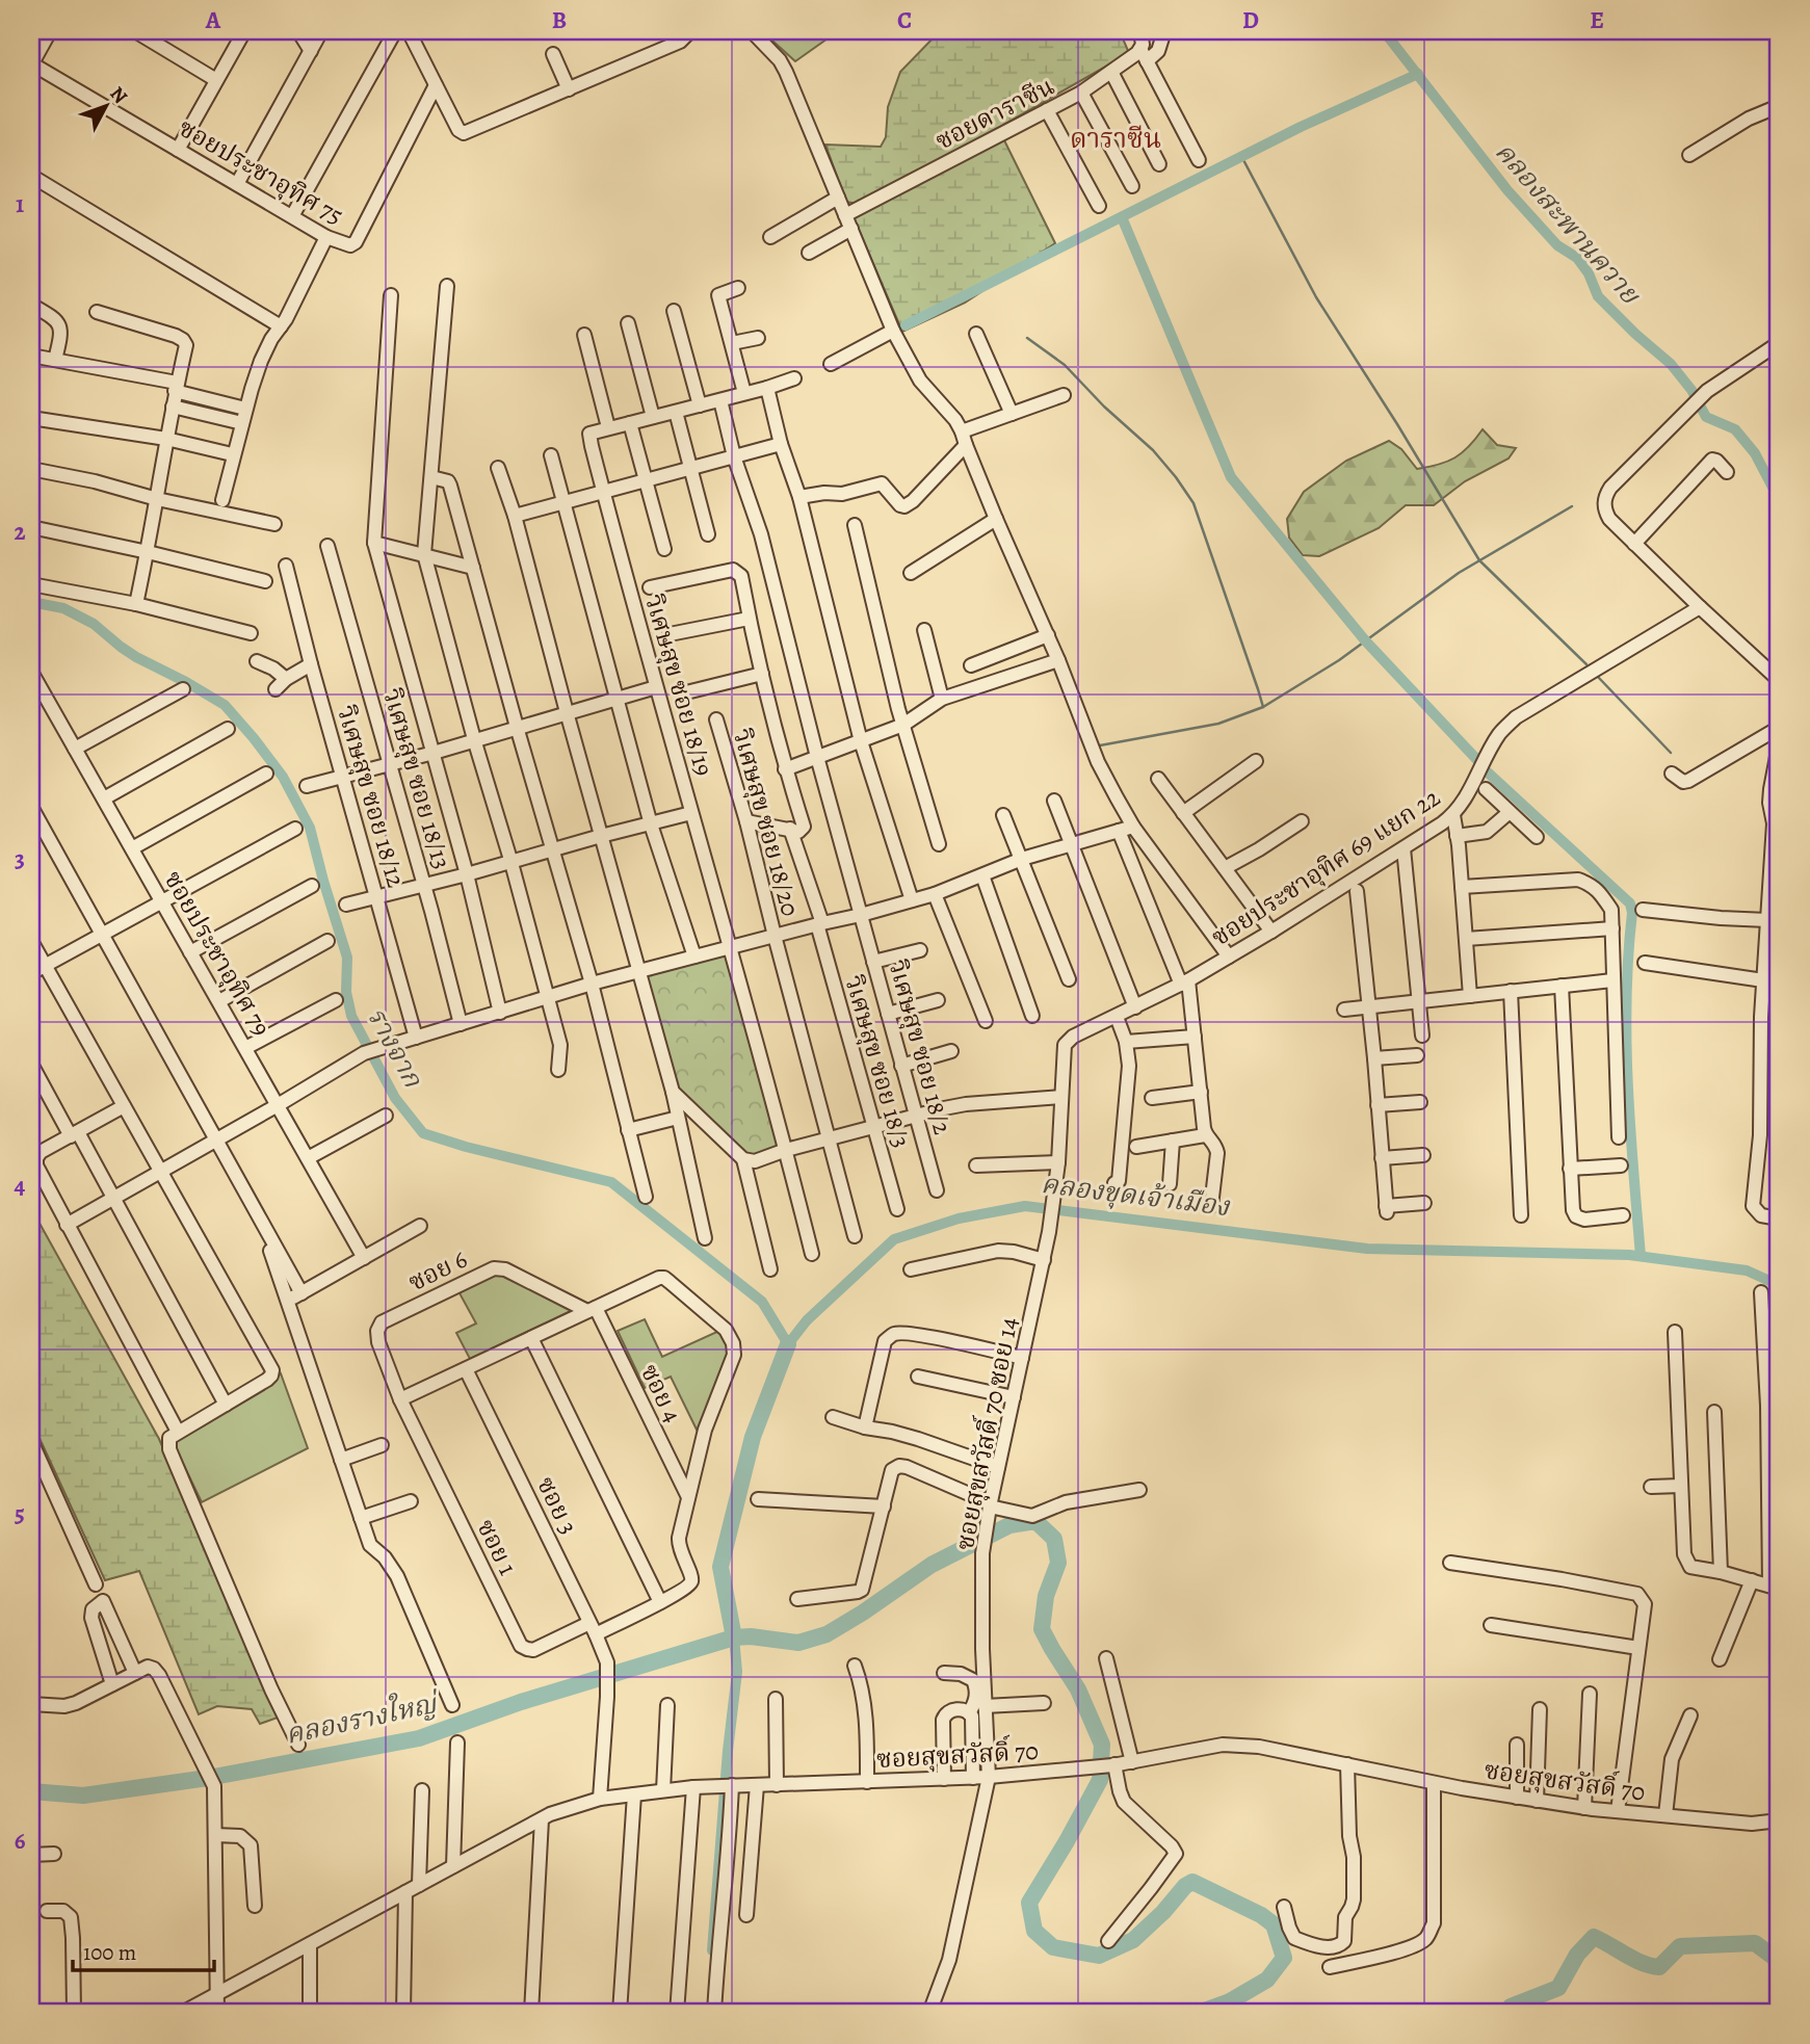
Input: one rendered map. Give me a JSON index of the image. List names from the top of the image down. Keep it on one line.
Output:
{"streets":{"street":["ซอยดาราซีน","ซอยประชาอุทิศ 75","วิเศษสุข ซอย 18/19","วิเศษสุข ซอย 18/13","วิเศษสุข ซอย 18/12","วิเศษสุข ซอย 18/20","ซอยประชาอุทิศ 69 แยก 22","ซอยประชาอุทิศ 79","วิเศษสุข ซอย 18/2","วิเศษสุข ซอย 18/3","ซอย 6","ซอย 4","ซอยสุขสวัสดิ์ 70 ซอย 14","ซอย 3","ซอย 1","ซอยสุขสวัสดิ์ 70"]},"crossings":[["ซอยประชาอุทิศ 69 แยก 22","ซอยสุขสวัสดิ์ 70 ซอย 14"],["ซอย 6","ซอย 4"],["ซอย 6","ซอย 1"],["ซอย 4","ซอย 1"],["ซอยสุขสวัสดิ์ 70 ซอย 14","ซอยสุขสวัสดิ์ 70"],["ซอย 3","ซอย 1"],["ซอย 3","ซอยสุขสวัสดิ์ 70"]],"districts":["ดาราซีน"],"water":["คลองสะพานควาย","รางจาก","คลองขุดเจ้าเมือง","คลองรางใหญ่"],"scale_bar":"100 m","north":"top right","grid":{"columns":["A","B","C","D","E"],"rows":["1","2","3","4","5","6"]}}
